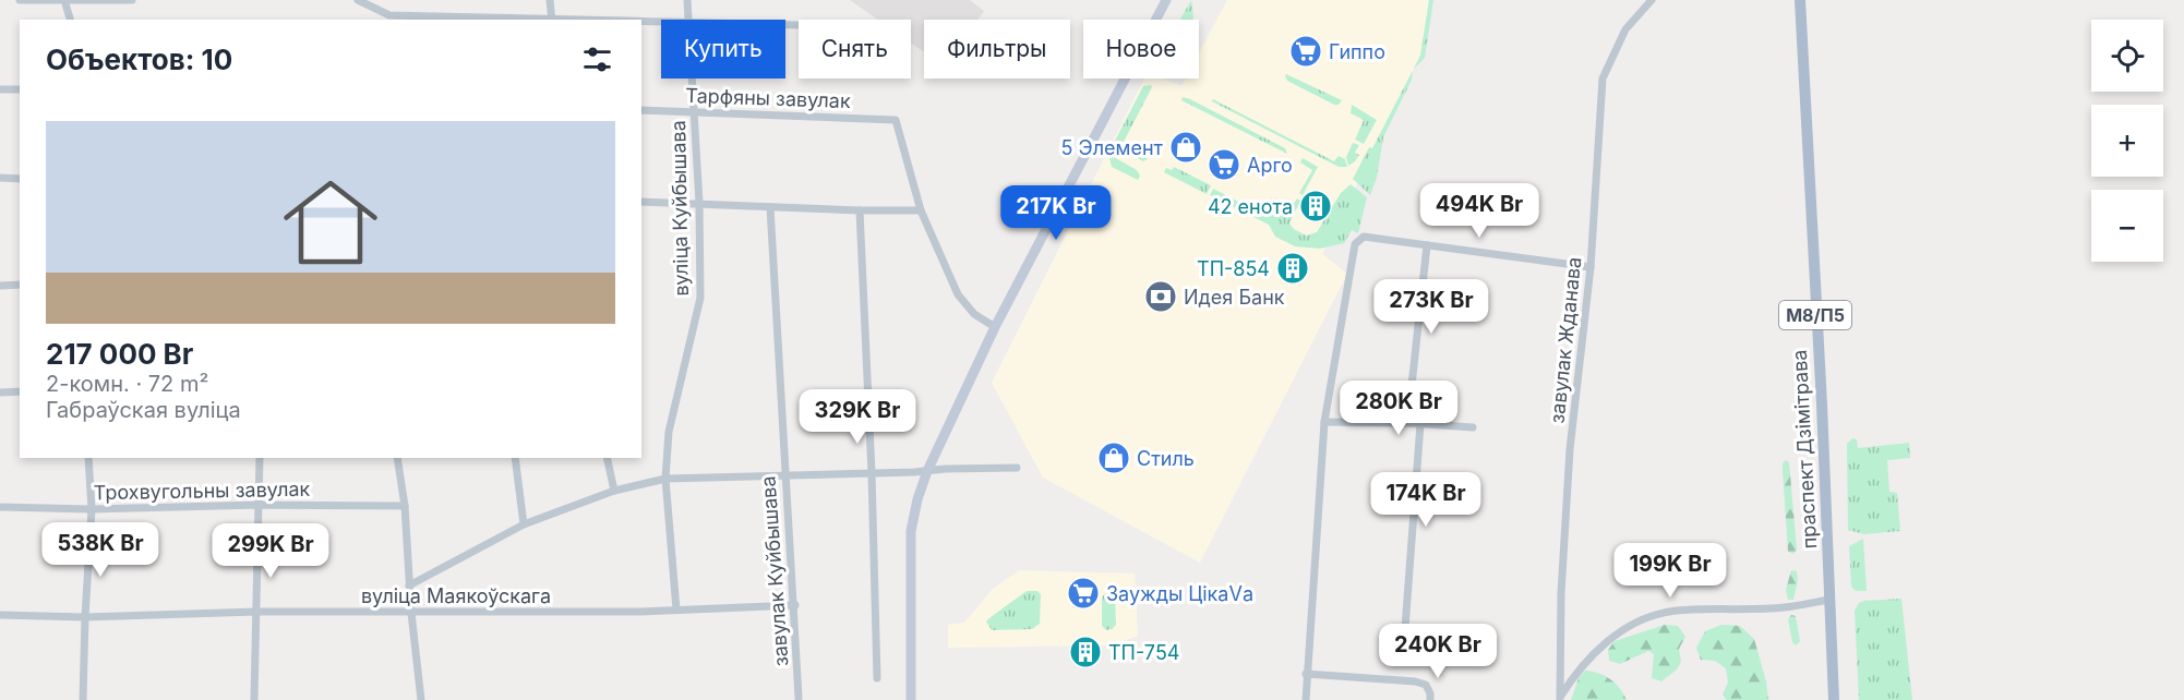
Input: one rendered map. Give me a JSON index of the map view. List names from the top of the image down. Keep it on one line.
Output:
{"streets":{"main road":["М8/П5","праспект Дзімітрава"],"street":["Тарфяны завулак","вуліца Куйбышава","завулак Жданава","Трохвугольны завулак","завулак Куйбышава","вуліца Маякоўскага"]},"crossings":[["Тарфяны завулак","вуліца Куйбышава"],["вуліца Куйбышава","вуліца Маякоўскага"],["завулак Куйбышава","вуліца Маякоўскага"]],"places":{"supermarket":["Гиппо","Арго","Заужды ЦікаVа"],"shop":["5 Элемент","Стиль"],"building":["42 енота","ТП-854","ТП-754"],"bank":["Идея Банк"]},"page":{"map_buttons":["+","−"],"chip":["Купить","Снять","Фильтры","Новое"],"heading":"Объектов: 10","list":[{"name":"217 000 Br","note":"2-комн. · 72 m² · Габраўская вуліца"}],"price":["494K Br","217K Br","273K Br","280K Br","329K Br","174K Br","538K Br","299K Br","199K Br","240K Br"]}}
